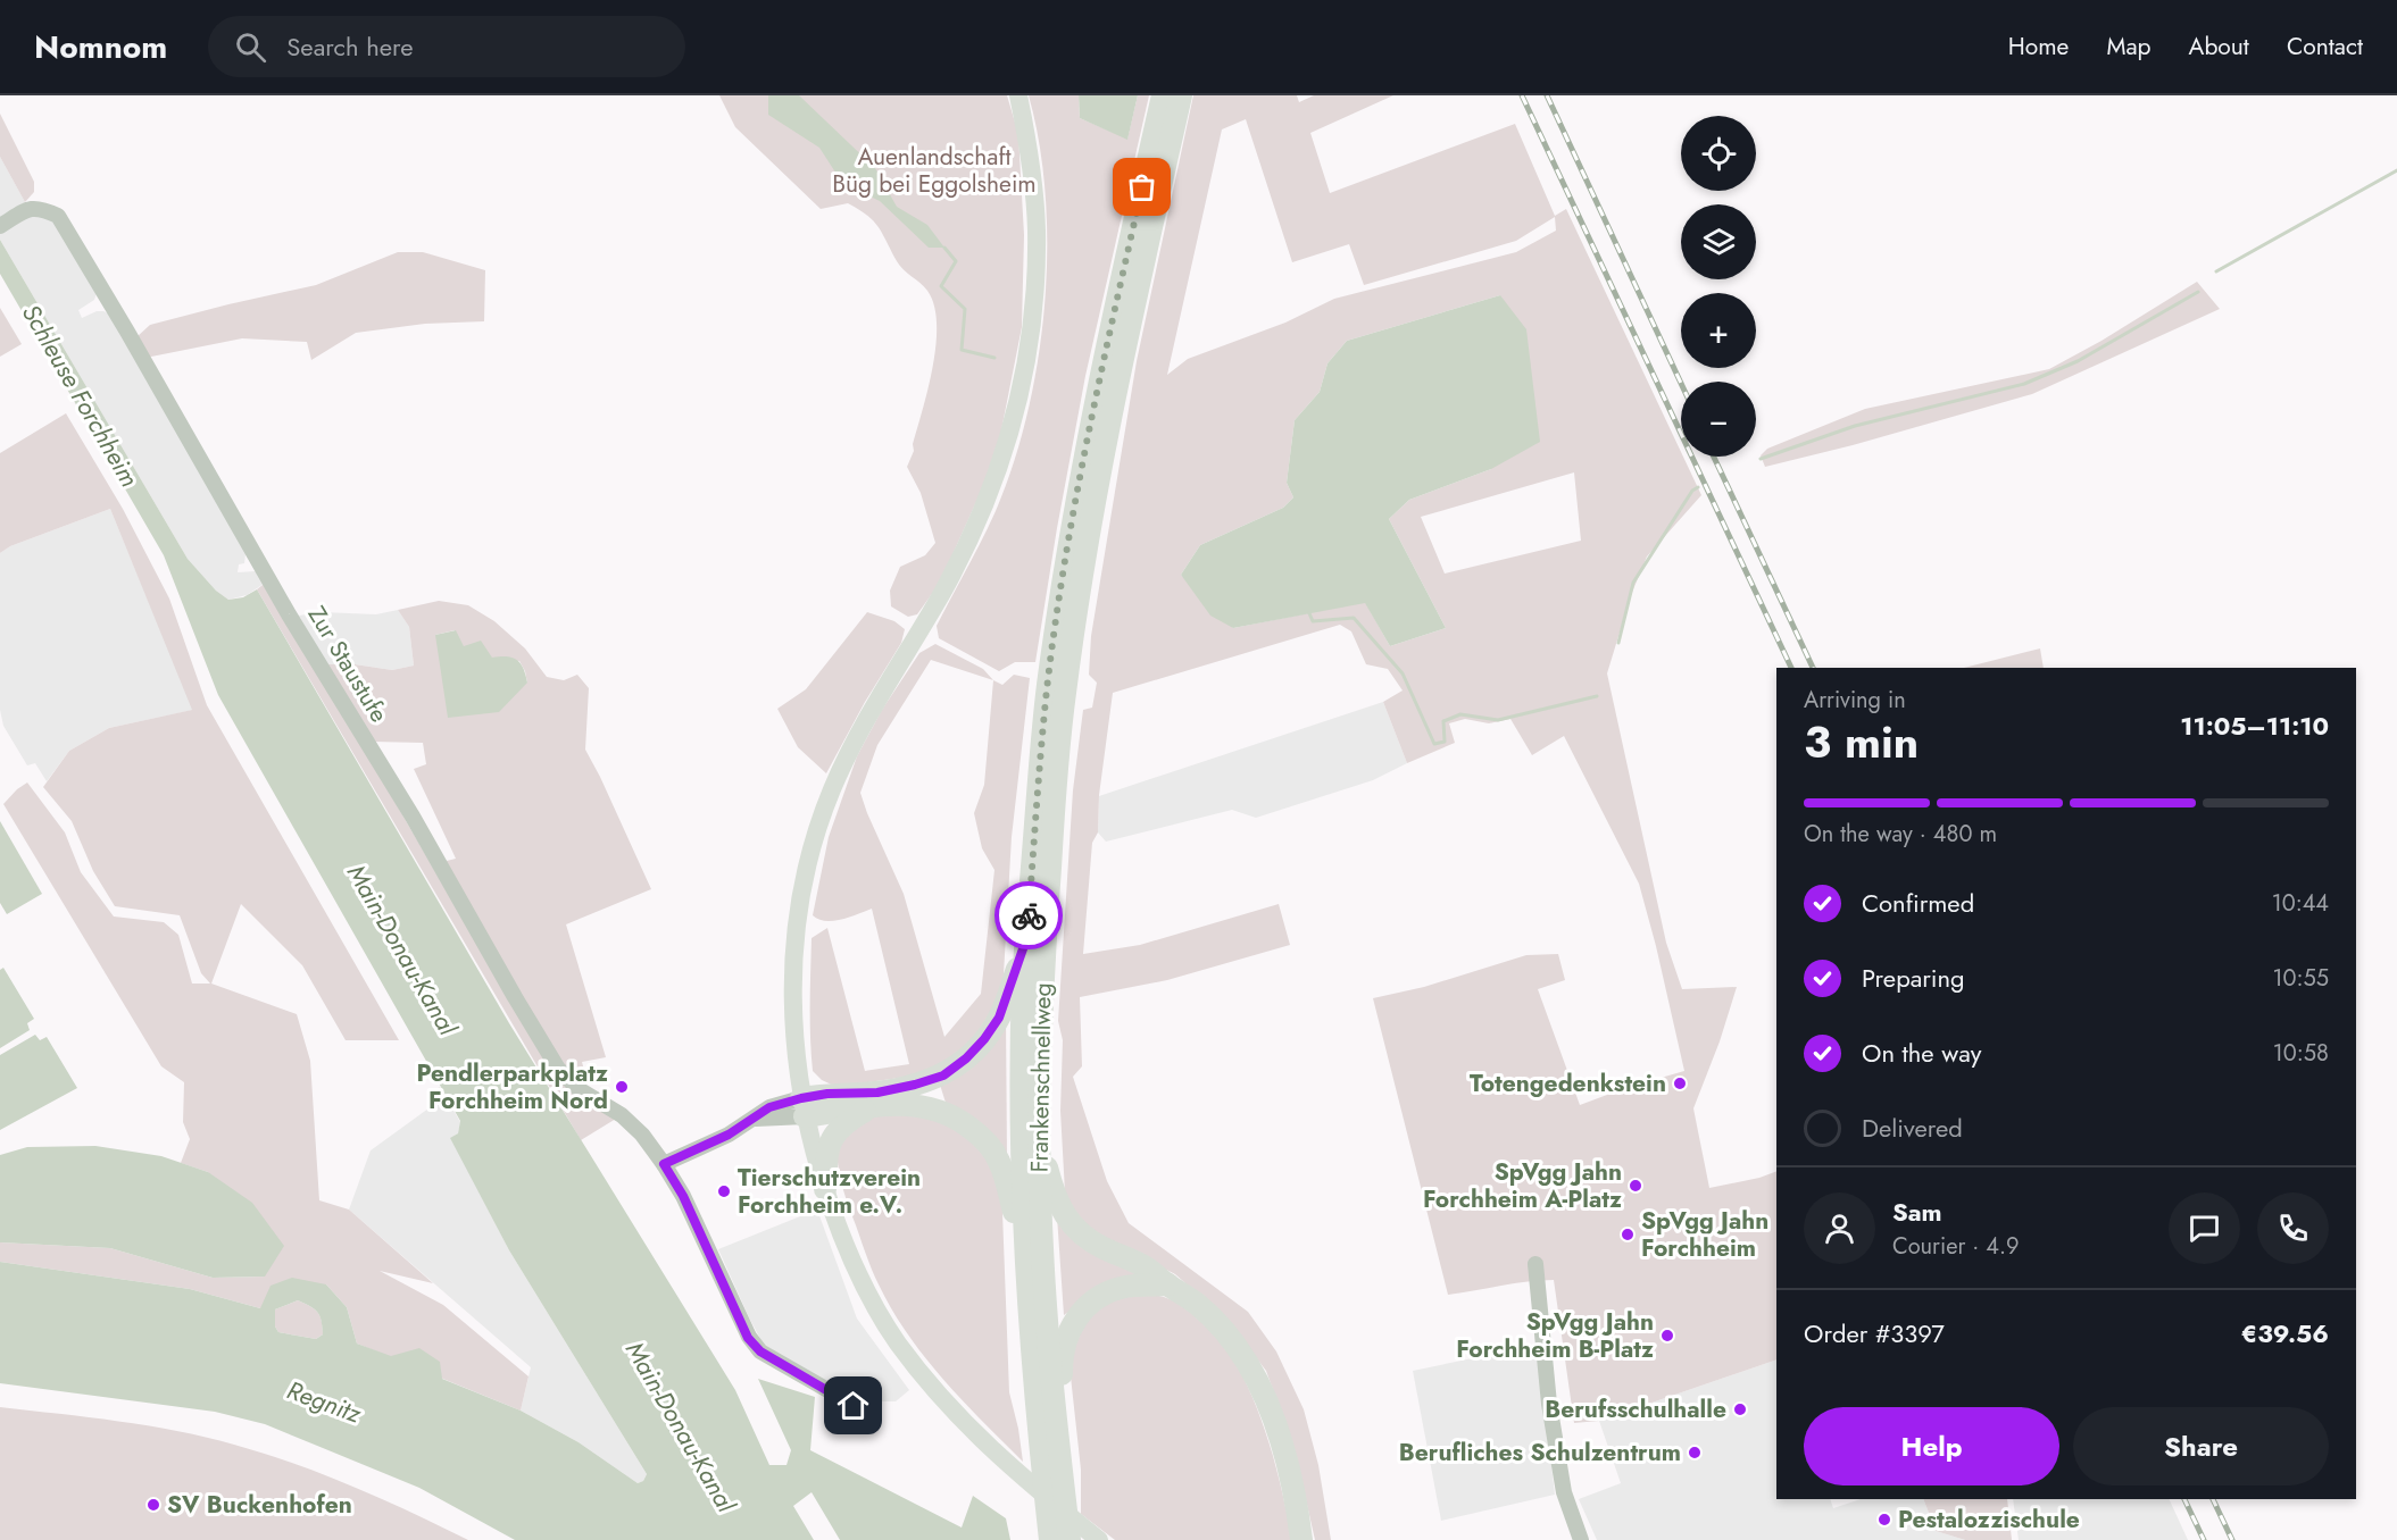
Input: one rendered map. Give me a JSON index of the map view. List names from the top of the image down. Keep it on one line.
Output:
{"streets":{"highway":["Frankenschnellweg"],"street":["Zur Staustufe"]},"water":["Schleuse Forchheim","Main-Donau-Kanal","Regnitz"],"parks":["Auenlandschaft Büg bei Eggolsheim"],"places":["Totengedenkstein","Pendlerparkplatz Forchheim Nord","SpVgg Jahn Forchheim A-Platz","Tierschutzverein Forchheim e.V.","SpVgg Jahn Forchheim","SpVgg Jahn Forchheim B-Platz","Berufsschulhalle","Berufliches Schulzentrum","SV Buckenhofen","Pestalozzischule"],"page":{"header":"Nomnom","search":"Search here","nav":["Home","Map","About","Contact"],"map_buttons":["+","−"],"heading":["3 min","Arriving in","11:05–11:10"],"panel":["Sam","Courier · 4.9","Order #3397","€39.56"],"bar":"On the way · 480 m","list":[["Confirmed","10:44"],["Preparing","10:55"],["On the way","10:58"],"Delivered"],"buttons":["Help","Share"]}}
